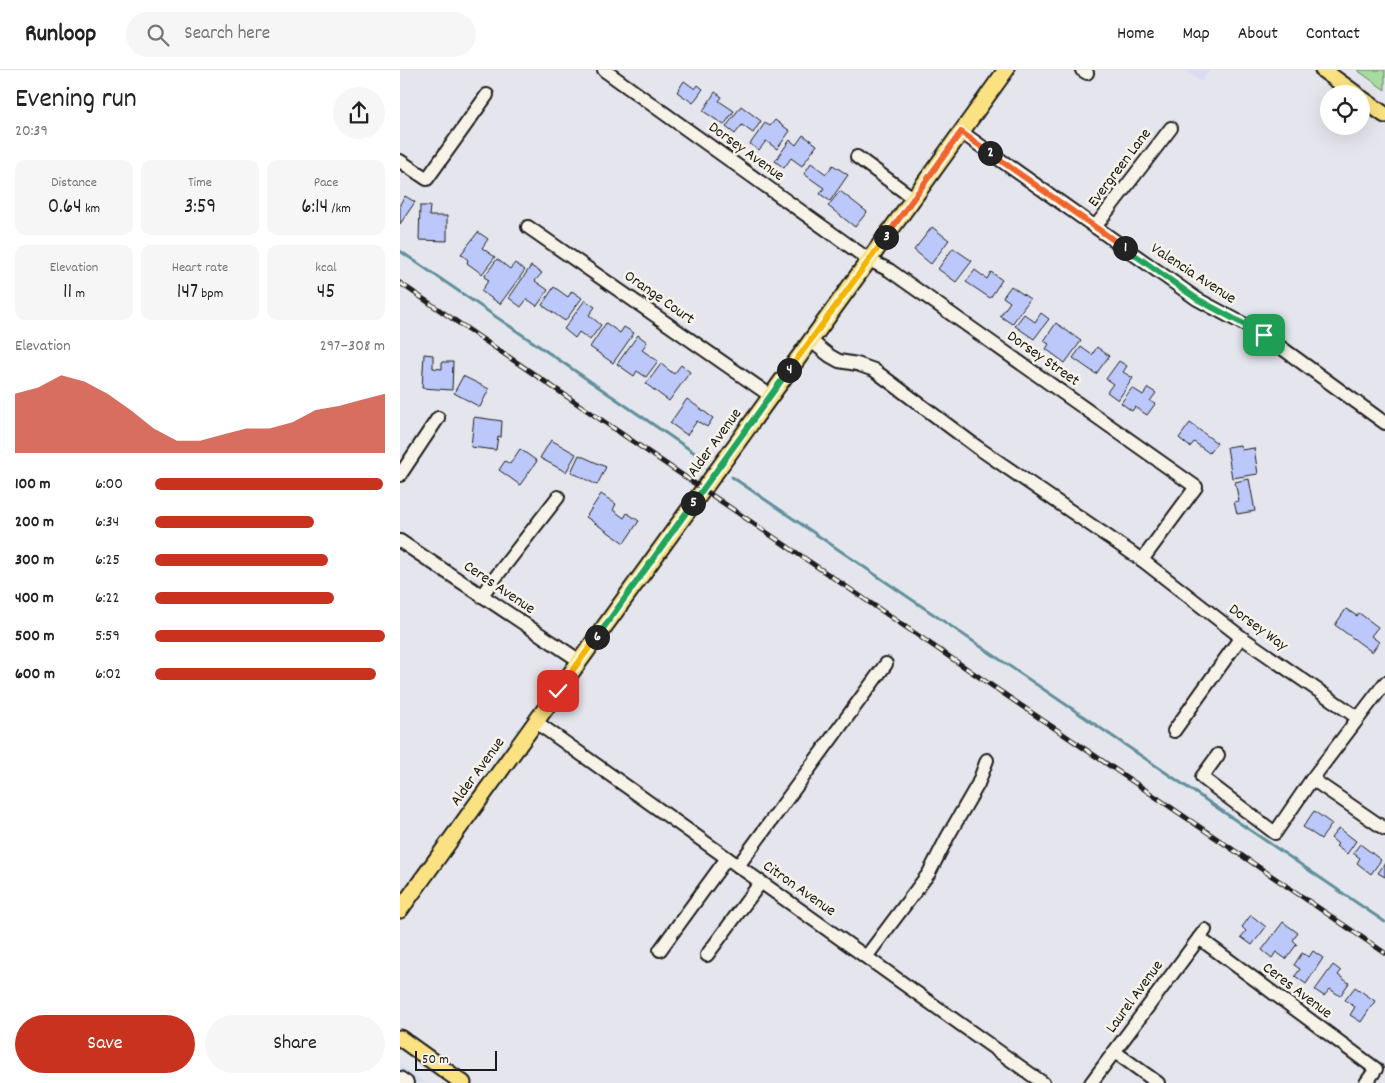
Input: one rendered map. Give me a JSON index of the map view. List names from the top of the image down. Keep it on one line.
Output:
{"streets":{"main road":["Alder Avenue"],"street":["Dorsey Avenue","Evergreen Lane","Valencia Avenue","Orange Court","Dorsey Street","Ceres Avenue","Dorsey Way","Citron Avenue","Laurel Avenue"]},"crossings":[["Dorsey Avenue","Dorsey Street"],["Dorsey Avenue","Alder Avenue"],["Evergreen Lane","Valencia Avenue"],["Valencia Avenue","Alder Avenue"],["Orange Court","Alder Avenue"],["Dorsey Street","Alder Avenue"],["Dorsey Street","Dorsey Way"],["Alder Avenue","Ceres Avenue"],["Alder Avenue","Dorsey Way"],["Alder Avenue","Citron Avenue"],["Ceres Avenue","Laurel Avenue"]],"scale_bar":"50 m","page":{"header":"Runloop","search":"Search here","nav":["Home","Map","About","Contact"],"heading":["Evening run","20:39"],"pins":["2","3","1","4","5","6"],"stats":[["Distance","0.64 km"],["Time","3:59"],["Pace","6:14 /km"],["Elevation","11 m"],["Heart rate","147 bpm"],["kcal","45"]],"chart":["Elevation","297–308 m"],"list":[{"name":"100 m","note":"6:00"},{"name":"200 m","note":"6:34"},{"name":"300 m","note":"6:25"},{"name":"400 m","note":"6:22"},{"name":"500 m","note":"5:59"},{"name":"600 m","note":"6:02"}],"buttons":["Save","Share"],"scale":"50 m"}}
